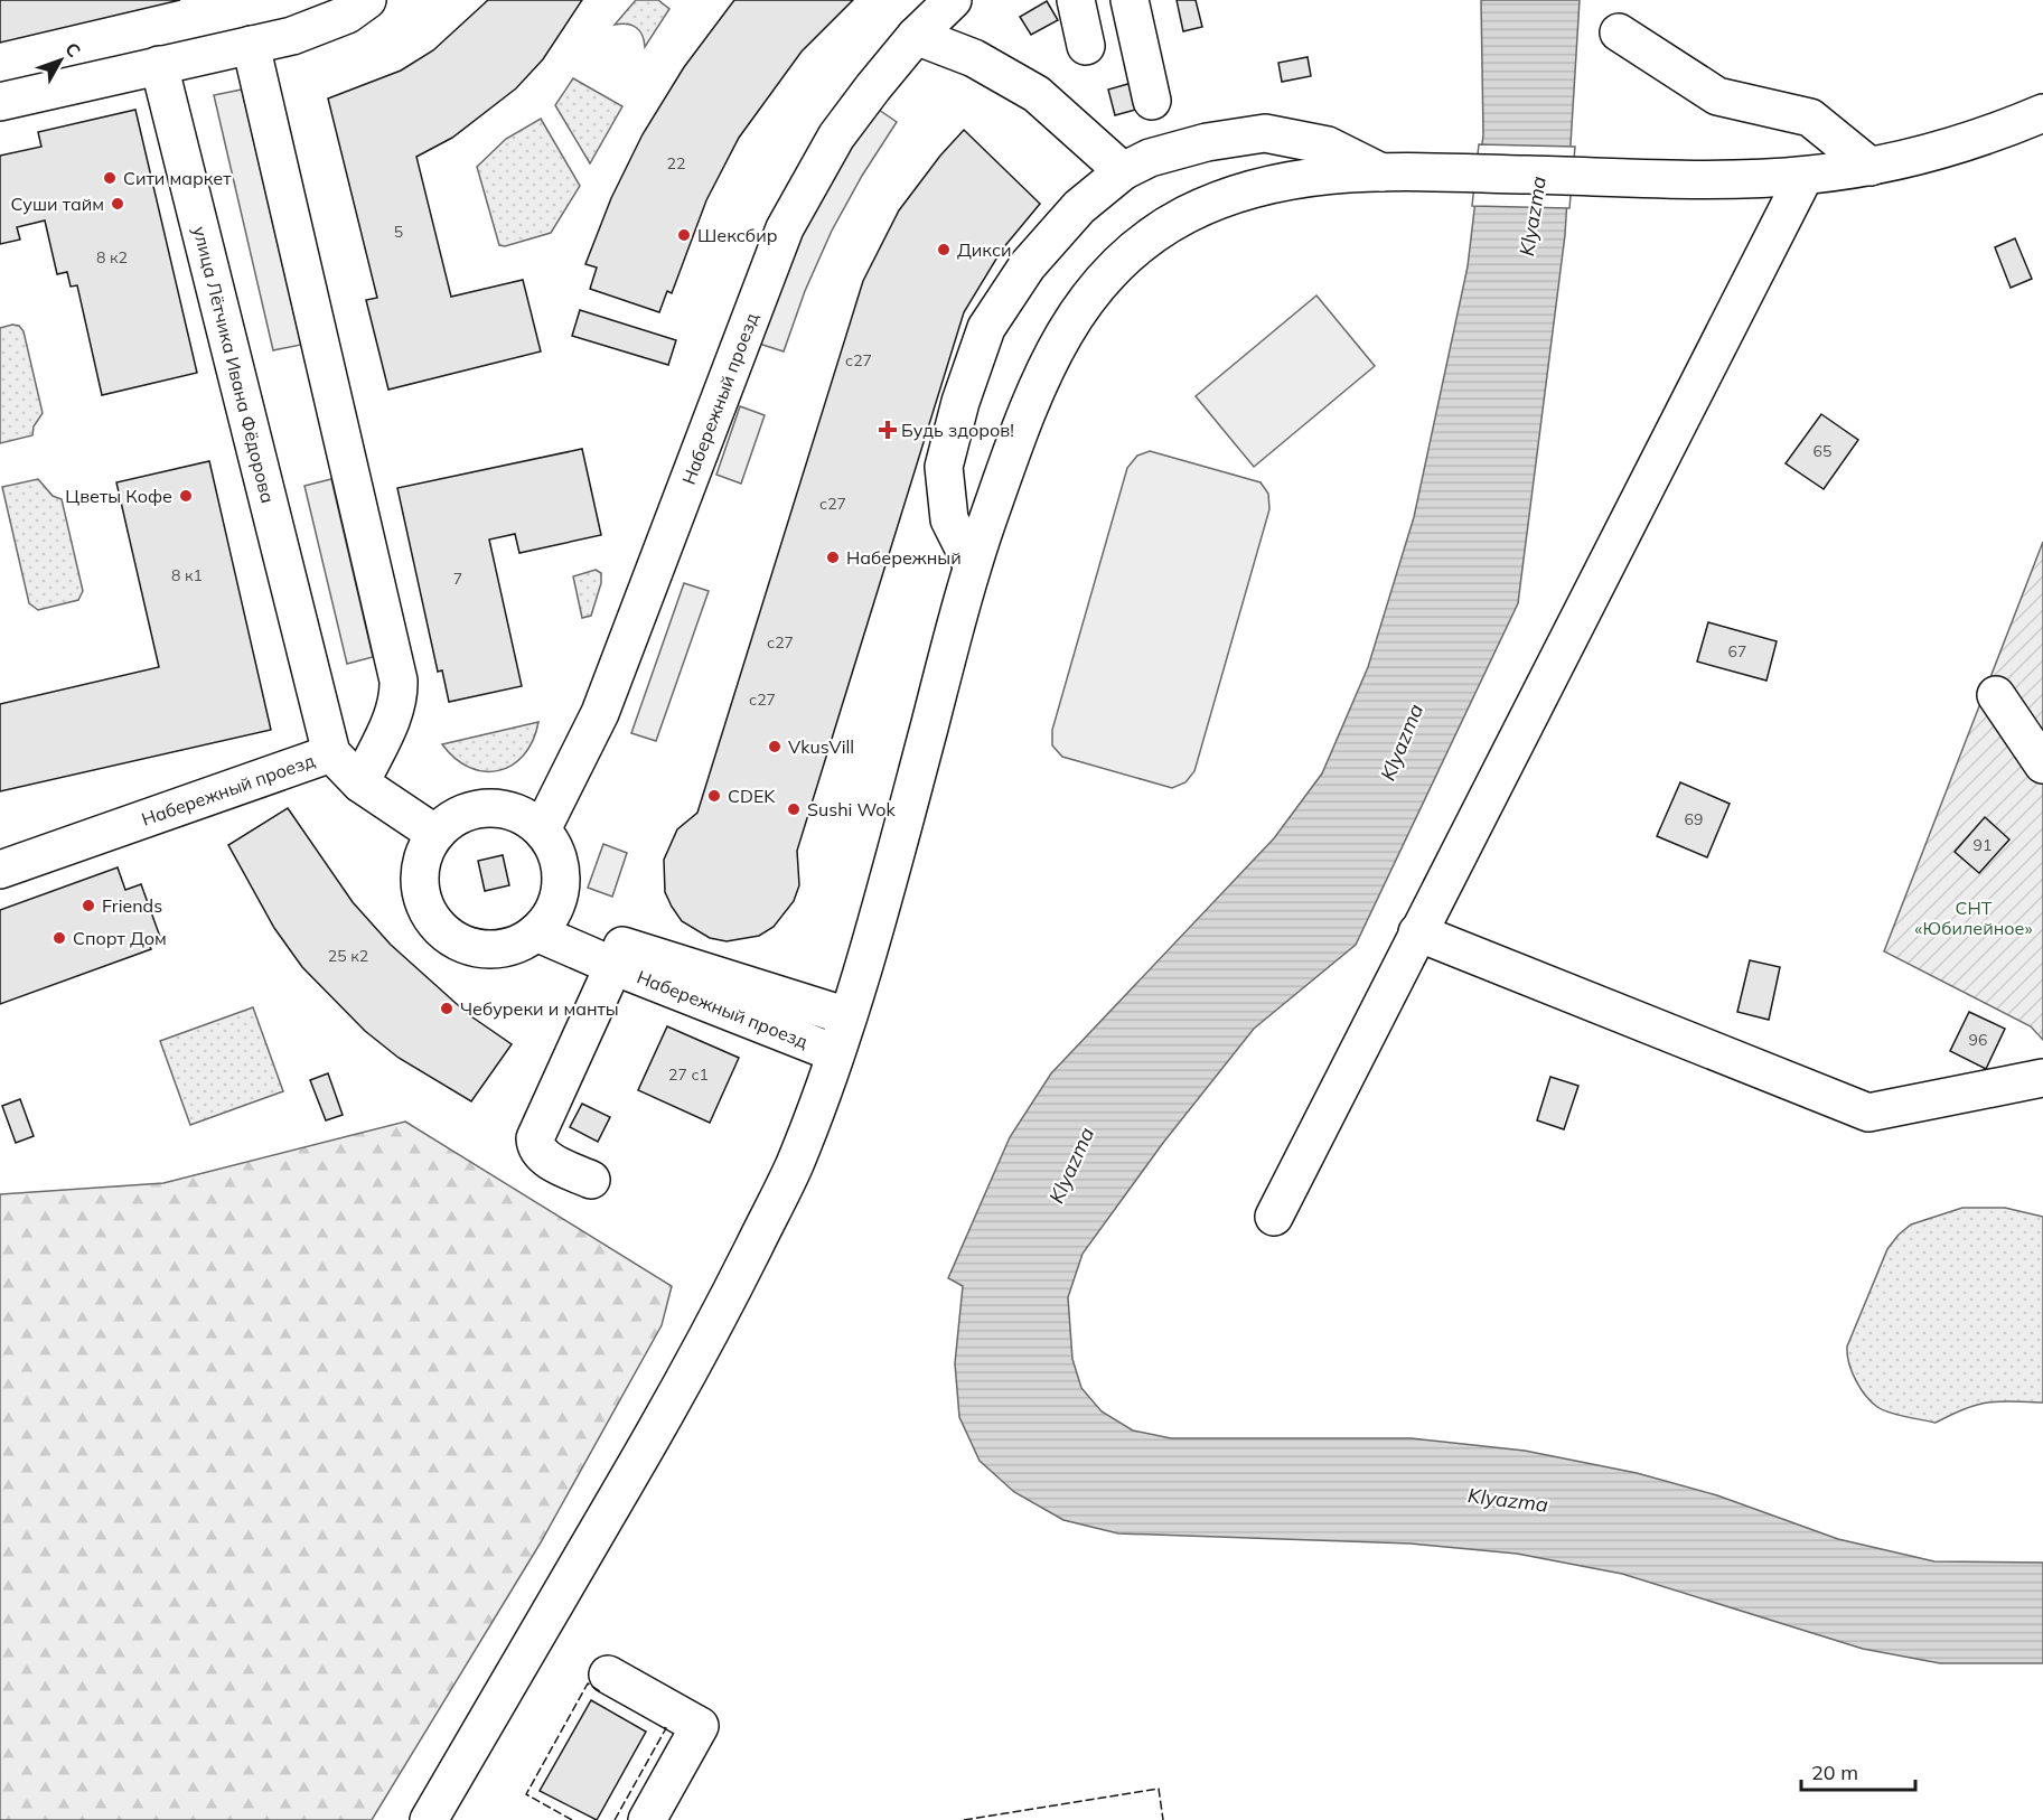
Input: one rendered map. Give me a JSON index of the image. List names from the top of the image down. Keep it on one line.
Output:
{"streets":{"street":["улица Лётчика Ивана Фёдорова","Набережный проезд"]},"crossings":[["улица Лётчика Ивана Фёдорова","Набережный проезд"]],"water":["Klyazma"],"parks":["СНТ «Юбилейное»"],"places":{"other":["Сити маркет","Суши тайм","Шексбир","Дикси","Цветы Кофе","Набережный","VkusVill","CDEK","Sushi Wok","Friends","Спорт Дом","Чебуреки и манты"],"health":["Будь здоров!"]},"house_numbers":["22","5","8 к2","с27","65","с27","8 к1","7","с27","67","с27","69","91","25 к2","96","27 с1"],"scale_bar":"20 m","north":"top right"}
